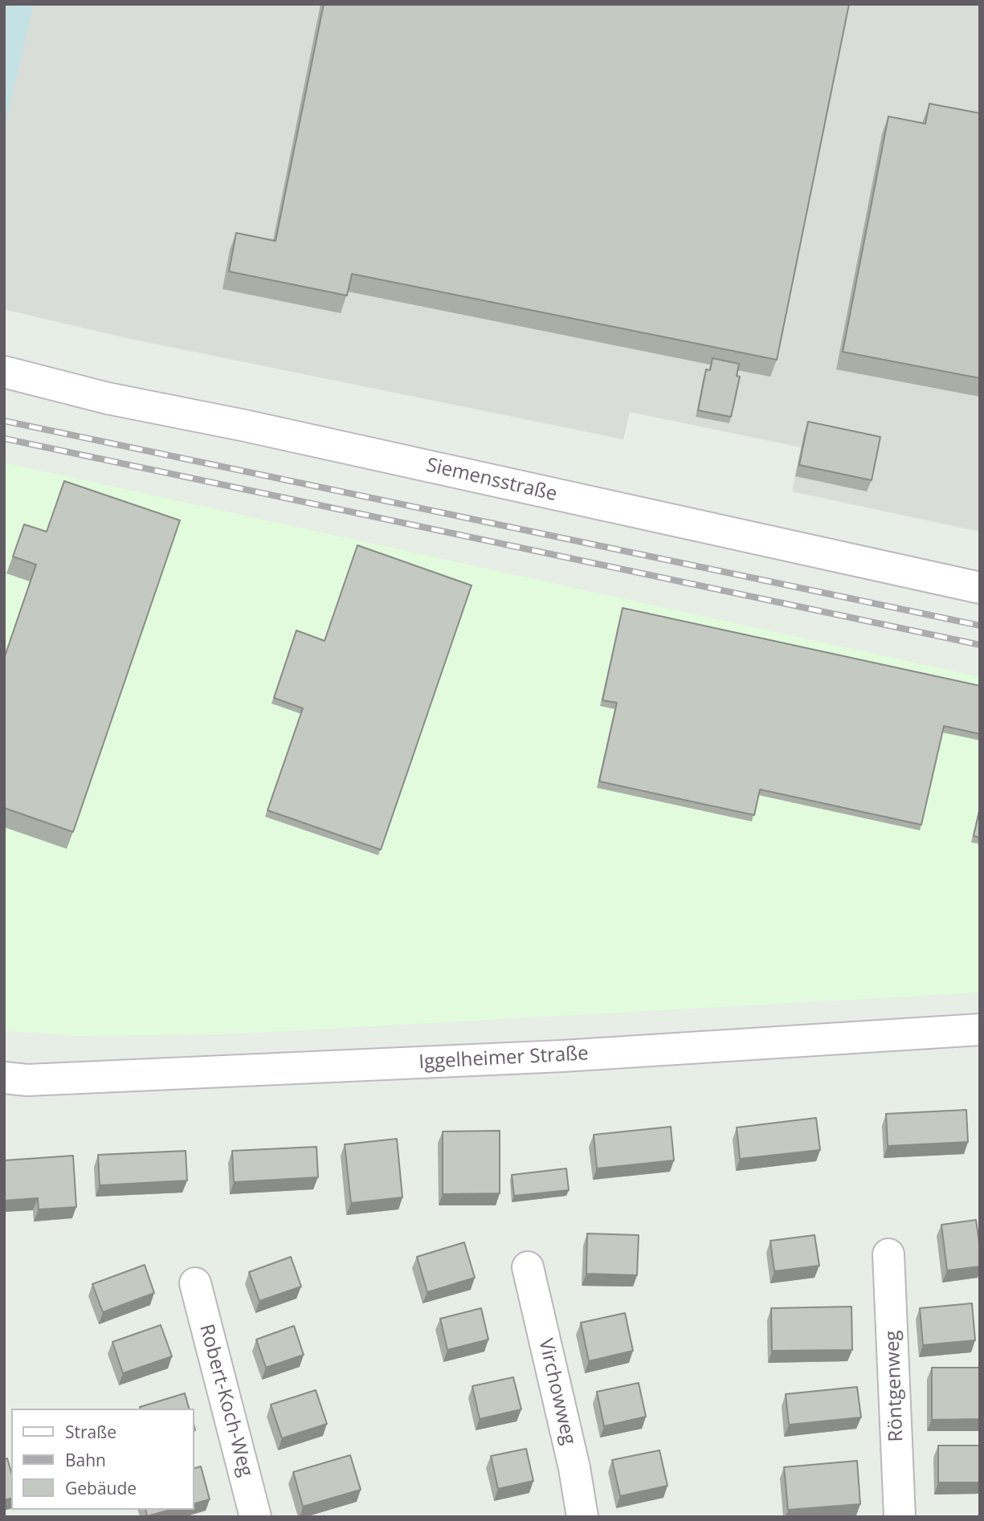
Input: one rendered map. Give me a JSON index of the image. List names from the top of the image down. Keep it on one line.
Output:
{"streets":{"street":["Siemensstraße","Iggelheimer Straße","Röntgenweg","Virchowweg","Robert-Koch-Weg"]},"legend":["Straße","Bahn","Gebäude"]}
